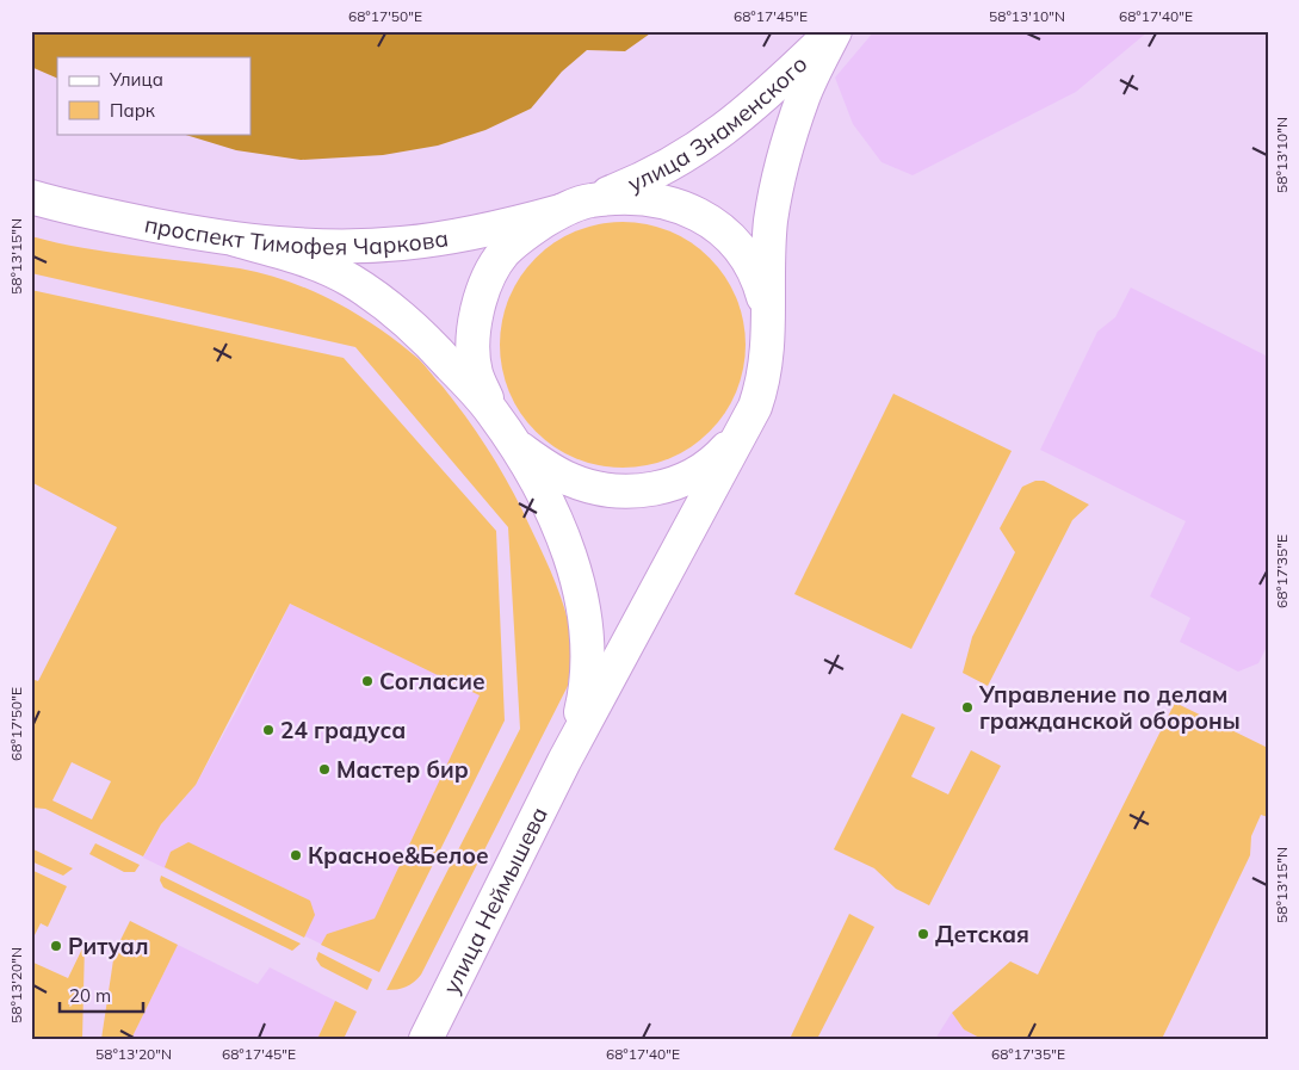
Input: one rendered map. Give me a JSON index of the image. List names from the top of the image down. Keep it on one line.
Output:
{"streets":{"main road":["улица Знаменского","проспект Тимофея Чаркова","улица Неймышева"]},"crossings":[["улица Знаменского","проспект Тимофея Чаркова"]],"places":["Согласие","Управление по делам гражданской обороны","24 градуса","Мастер бир","Красное&Белое","Детская","Ритуал"],"legend":["Улица","Парк"],"scale_bar":"20 m","coordinates":["68°17'50\"E","68°17'45\"E","58°13'10\"N","68°17'40\"E","58°13'15\"N","68°17'35\"E","58°13'20\"N"]}
